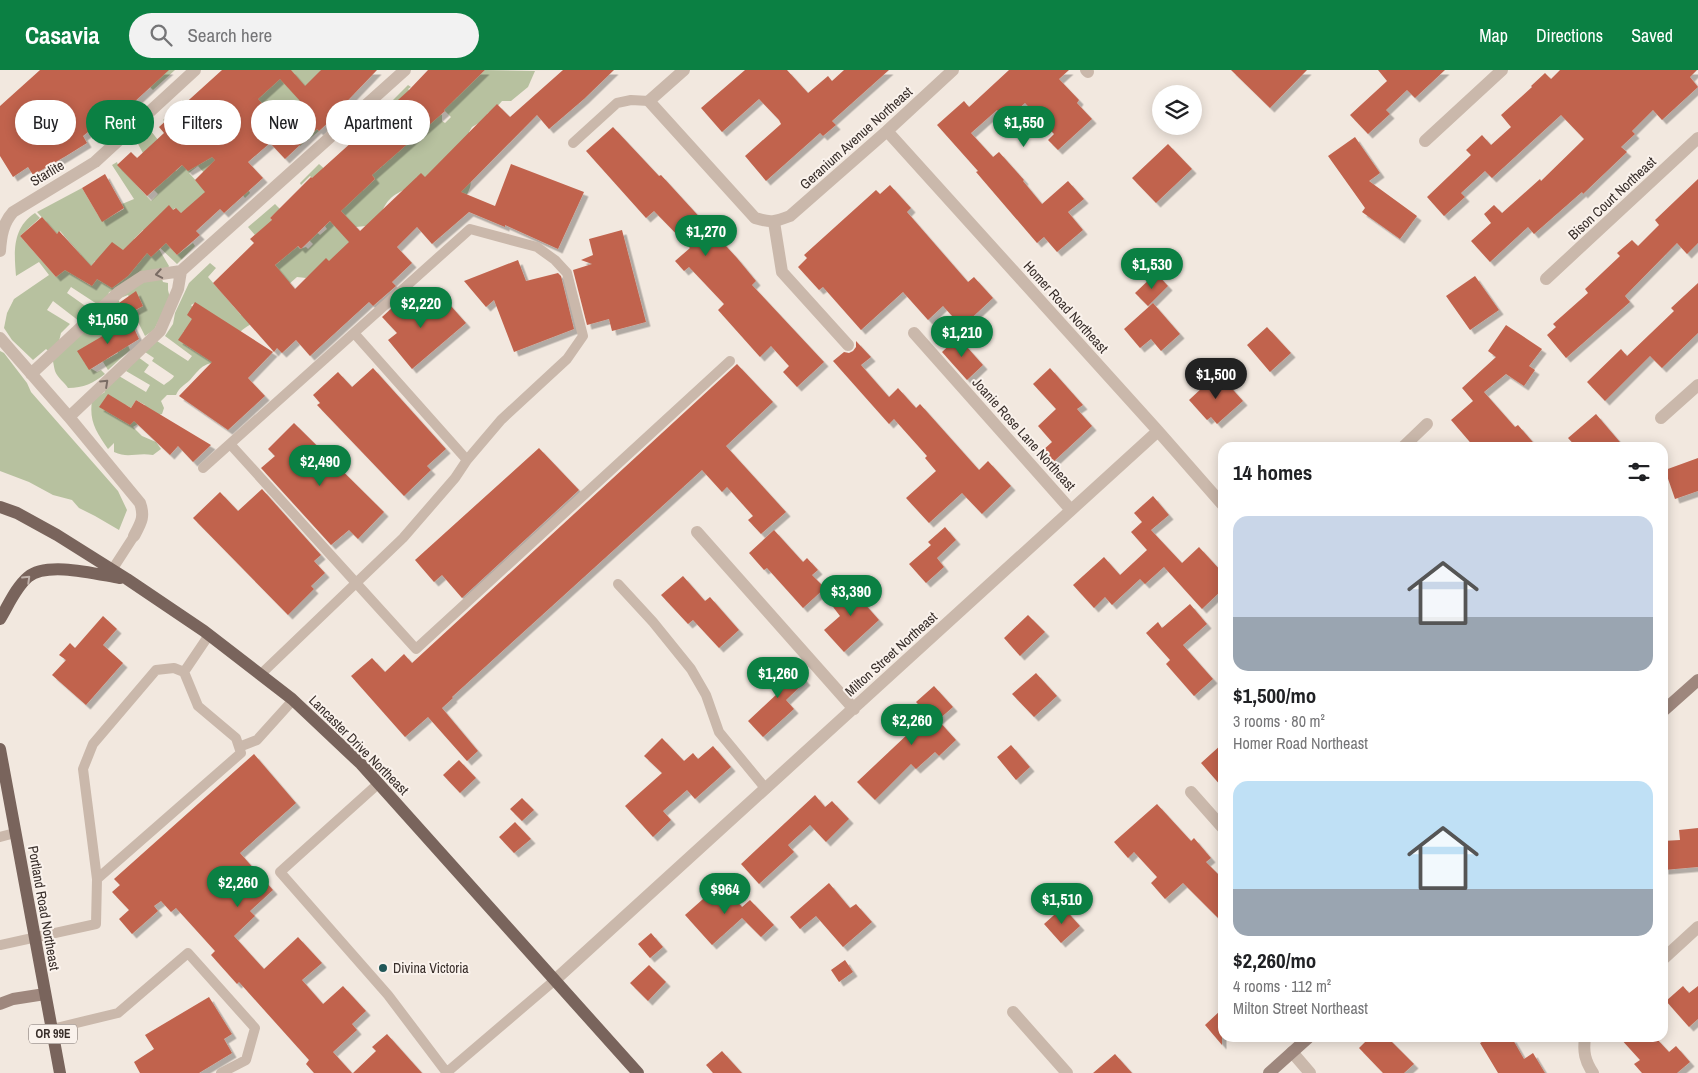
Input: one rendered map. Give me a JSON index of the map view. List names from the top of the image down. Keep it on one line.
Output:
{"streets":{"main road":["Lancaster Drive Northeast","Portland Road Northeast","OR 99E"],"street":["Geranium Avenue Northeast","Starlite","Bison Court Northeast","Homer Road Northeast","Joanie Rose Lane Northeast","Milton Street Northeast"]},"crossings":[["Geranium Avenue Northeast","Homer Road Northeast"],["Homer Road Northeast","Milton Street Northeast"],["Joanie Rose Lane Northeast","Milton Street Northeast"],["Milton Street Northeast","Lancaster Drive Northeast"]],"places":["Divina Victoria"],"page":{"header":"Casavia","search":"Search here","nav":["Map","Directions","Saved"],"chip":["Buy","Rent","Filters","New","Apartment"],"price":["$1,550","$1,270","$1,530","$2,220","$1,050","$1,210","$1,500","$2,490","$3,390","$1,260","$2,260","$2,260","$964","$1,510"],"heading":"14 homes","list":[{"name":"$1,500/mo","note":"3 rooms · 80 m² · Homer Road Northeast"},{"name":"$2,260/mo","note":"4 rooms · 112 m² · Milton Street Northeast"}]}}
